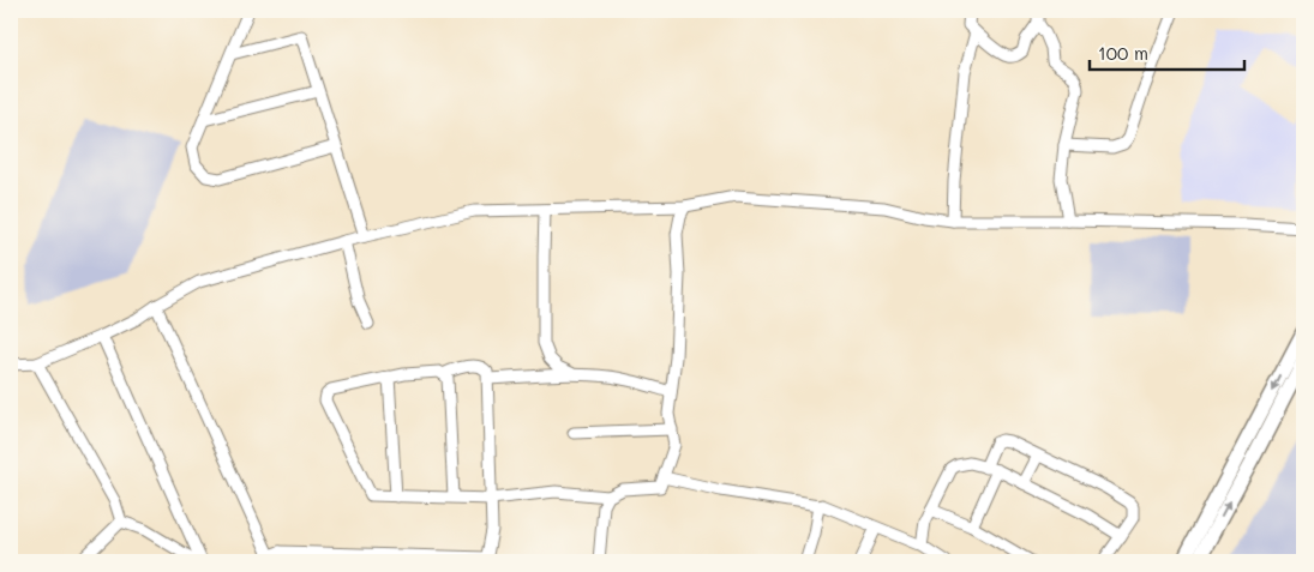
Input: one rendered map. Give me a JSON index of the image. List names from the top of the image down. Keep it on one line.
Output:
{"scale_bar":"100 m"}
